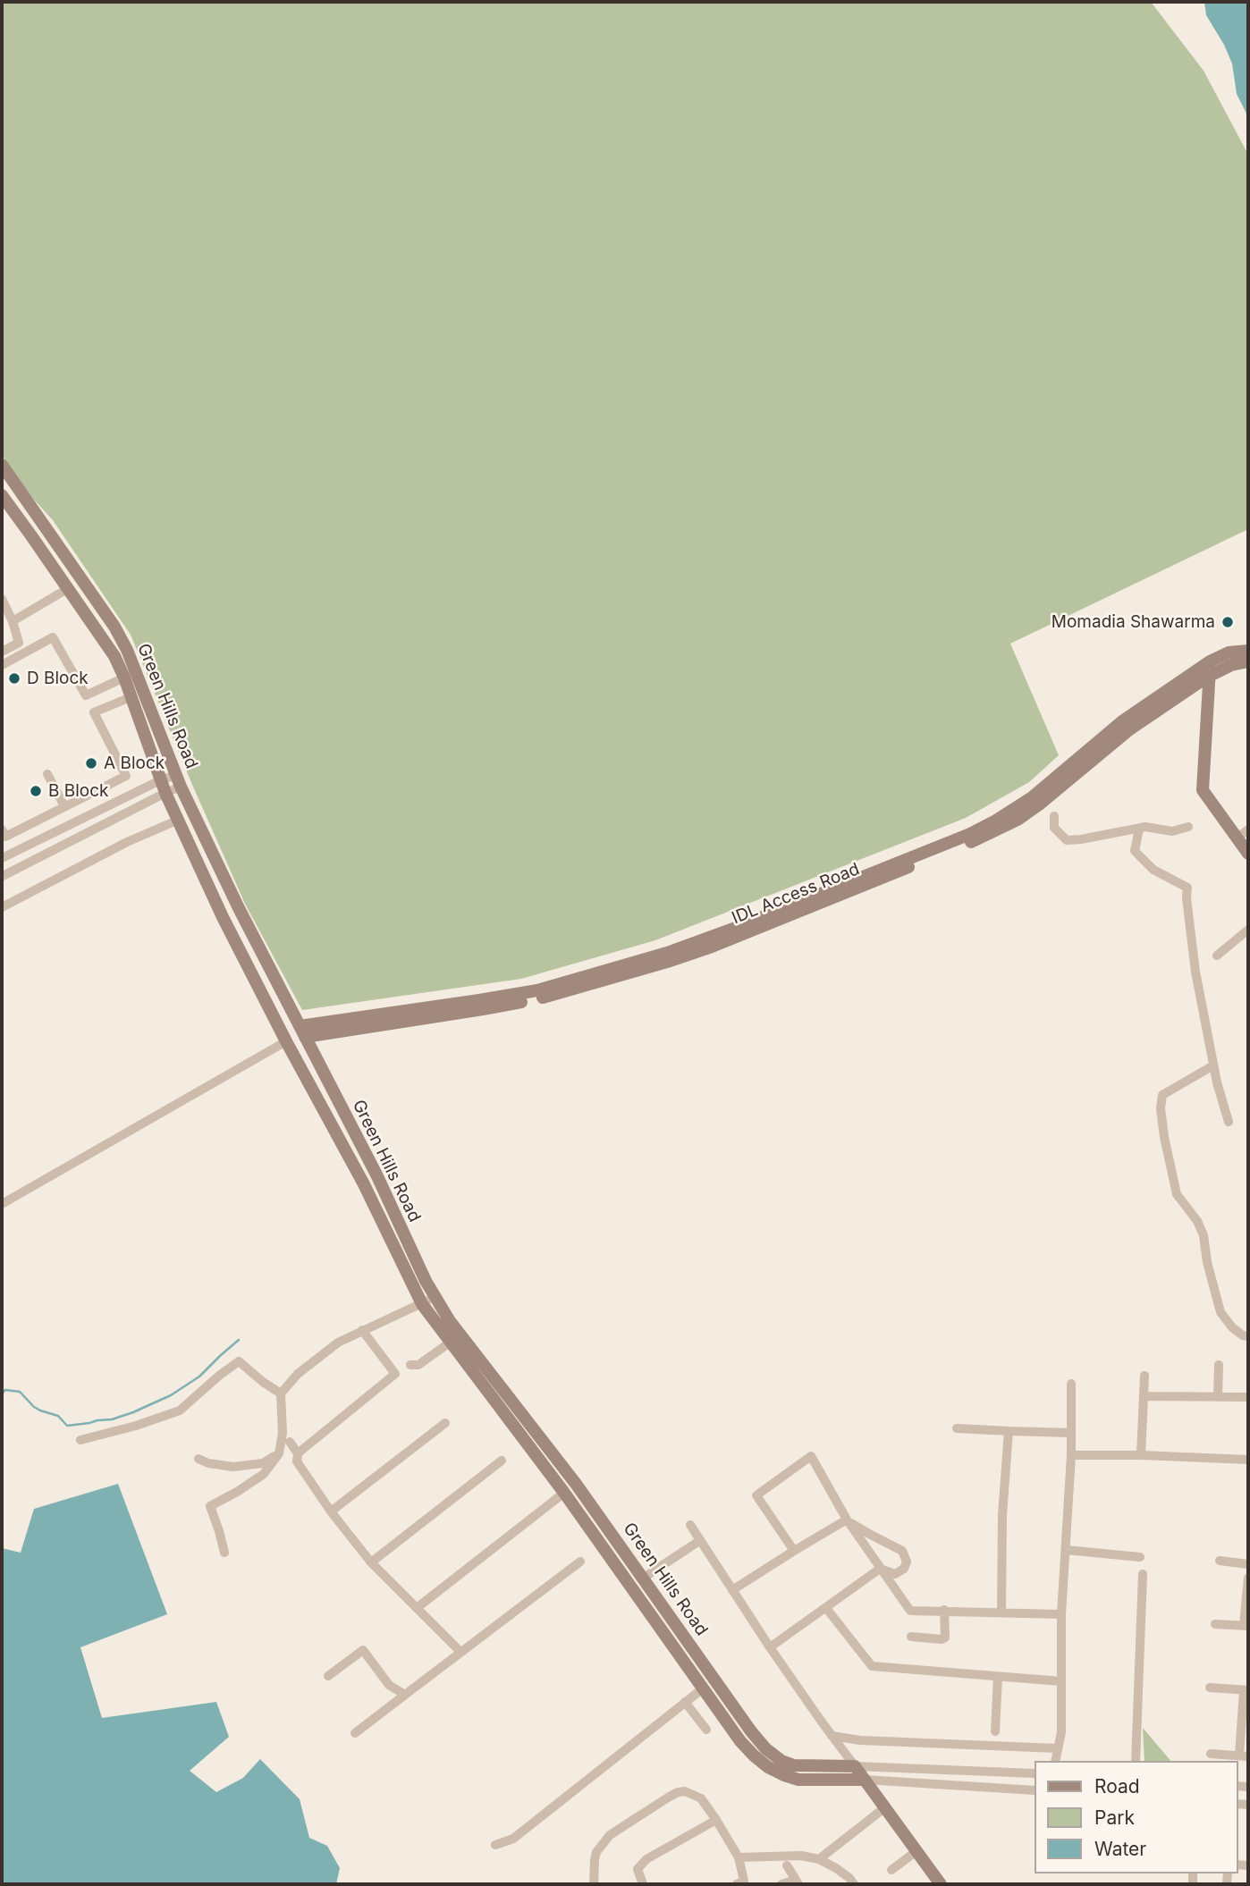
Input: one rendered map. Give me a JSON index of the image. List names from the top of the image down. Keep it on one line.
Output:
{"streets":{"street":["Green Hills Road","IDL Access Road"]},"crossings":[["Green Hills Road","IDL Access Road"]],"places":["Momadia Shawarma","D Block","A Block","B Block"],"legend":["Road","Park","Water"]}
